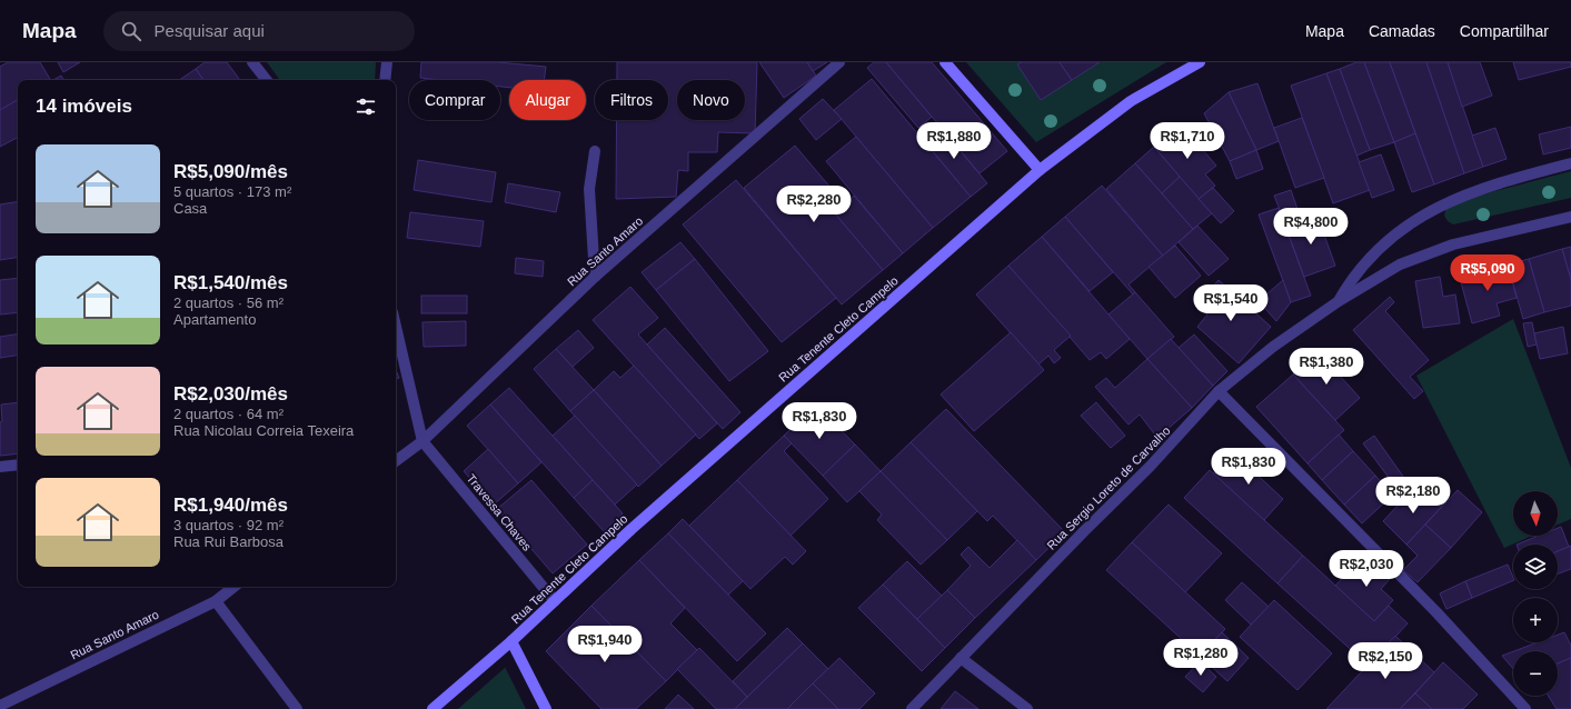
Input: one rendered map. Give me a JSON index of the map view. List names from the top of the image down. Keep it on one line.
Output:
{"streets":{"main road":["Rua Tenente Cleto Campelo"],"street":["Rua Santo Amaro","Rua Sergio Loreto de Carvalho","Travessa Chaves"]},"crossings":[["Rua Santo Amaro","Travessa Chaves"],["Rua Tenente Cleto Campelo","Travessa Chaves"]],"north":"bottom","page":{"header":"Mapa","search":"Pesquisar aqui","nav":["Mapa","Camadas","Compartilhar"],"chip":["Comprar","Alugar","Filtros","Novo"],"heading":"14 imóveis","price":["R$1,880","R$1,710","R$2,280","R$4,800","R$5,090","R$1,540","R$1,380","R$1,830","R$1,830","R$2,180","R$2,030","R$1,940","R$1,280","R$2,150"],"list":[{"name":"R$5,090/mês","note":"5 quartos · 173 m² · Casa"},{"name":"R$1,540/mês","note":"2 quartos · 56 m² · Apartamento"},{"name":"R$2,030/mês","note":"2 quartos · 64 m² · Rua Nicolau Correia Texeira"},{"name":"R$1,940/mês","note":"3 quartos · 92 m² · Rua Rui Barbosa"}],"map_buttons":["+","−"]}}
